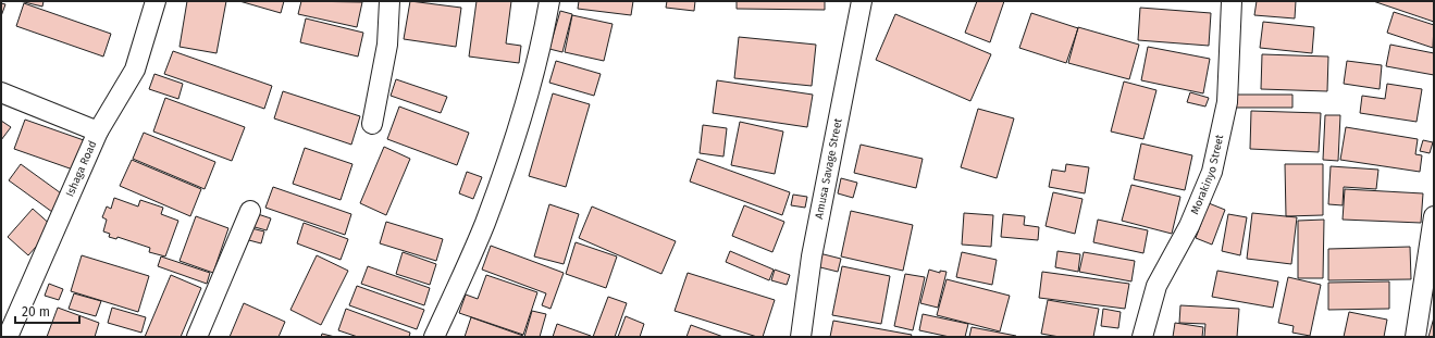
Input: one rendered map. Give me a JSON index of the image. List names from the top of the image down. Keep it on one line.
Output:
{"streets":{"street":["Ishaga Road","Amusa Savage Street","Morakinyo Street"]},"scale_bar":"20 m"}
